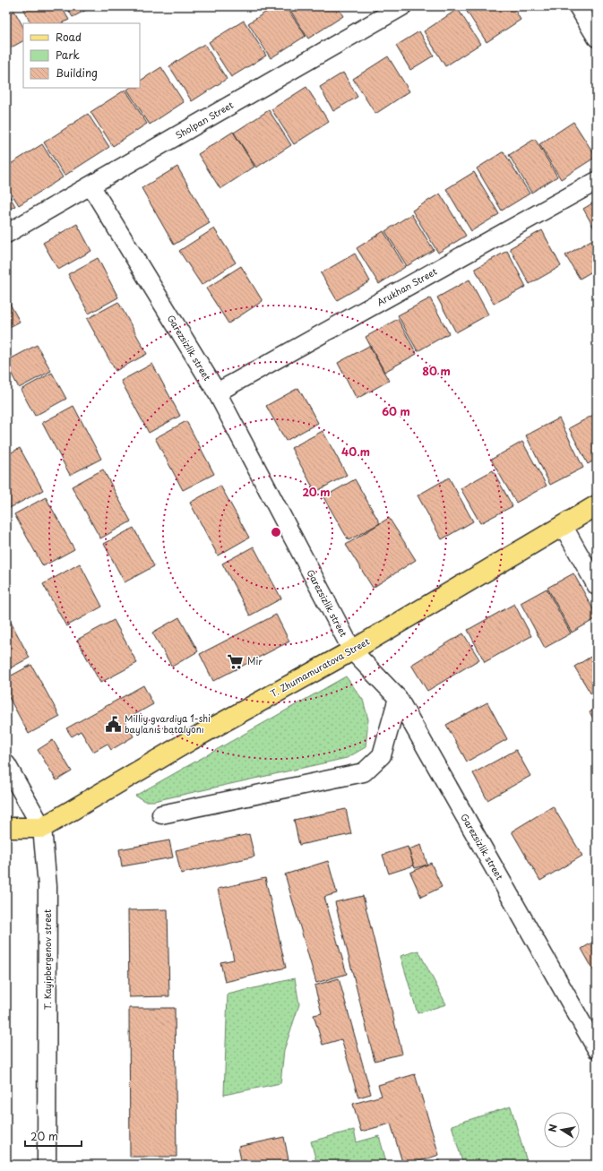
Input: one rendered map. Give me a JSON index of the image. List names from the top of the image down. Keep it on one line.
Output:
{"streets":{"main road":["T. Zhumamuratova Street"],"street":["Sholpan Street","Arukhan Street","Garezsizlik street","T. Kayipbergenov street"]},"crossings":[["Sholpan Street","Garezsizlik street"],["Arukhan Street","Garezsizlik street"],["Garezsizlik street","T. Zhumamuratova Street"],["T. Zhumamuratova Street","T. Kayipbergenov street"]],"places":{"supermarket":["Mir"],"public building":["Milliy gvardiya 1-shi baylanıs batalyonı"]},"legend":["Road","Park","Building"],"scale_bar":"20 m","north":"left","rings":["80 m","60 m","40 m","20 m"]}
